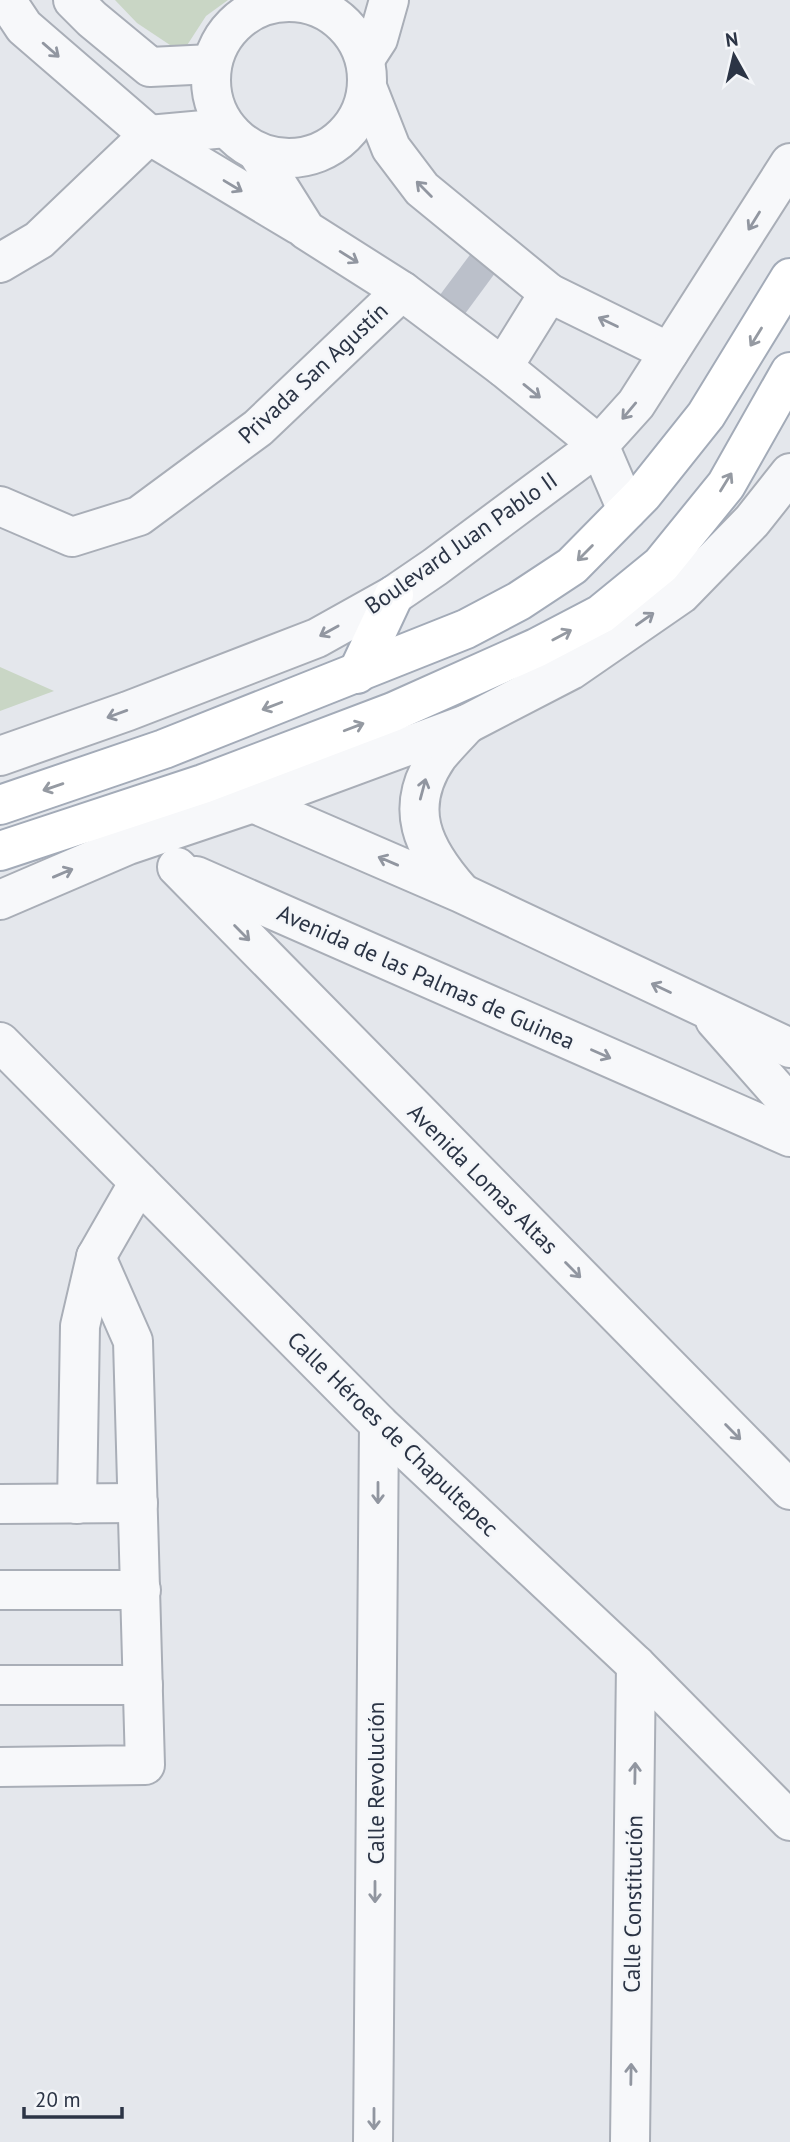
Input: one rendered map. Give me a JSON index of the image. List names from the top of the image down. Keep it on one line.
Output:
{"streets":{"street":["Privada San Agustín","Boulevard Juan Pablo II","Avenida de las Palmas de Guinea","Avenida Lomas Altas","Calle Héroes de Chapultepec","Calle Revolución","Calle Constitución"]},"crossings":[["Avenida de las Palmas de Guinea","Avenida Lomas Altas"],["Calle Héroes de Chapultepec","Calle Revolución"],["Calle Héroes de Chapultepec","Calle Constitución"]],"one_way":["Calle Constitución"],"scale_bar":"20 m","north":"top"}
